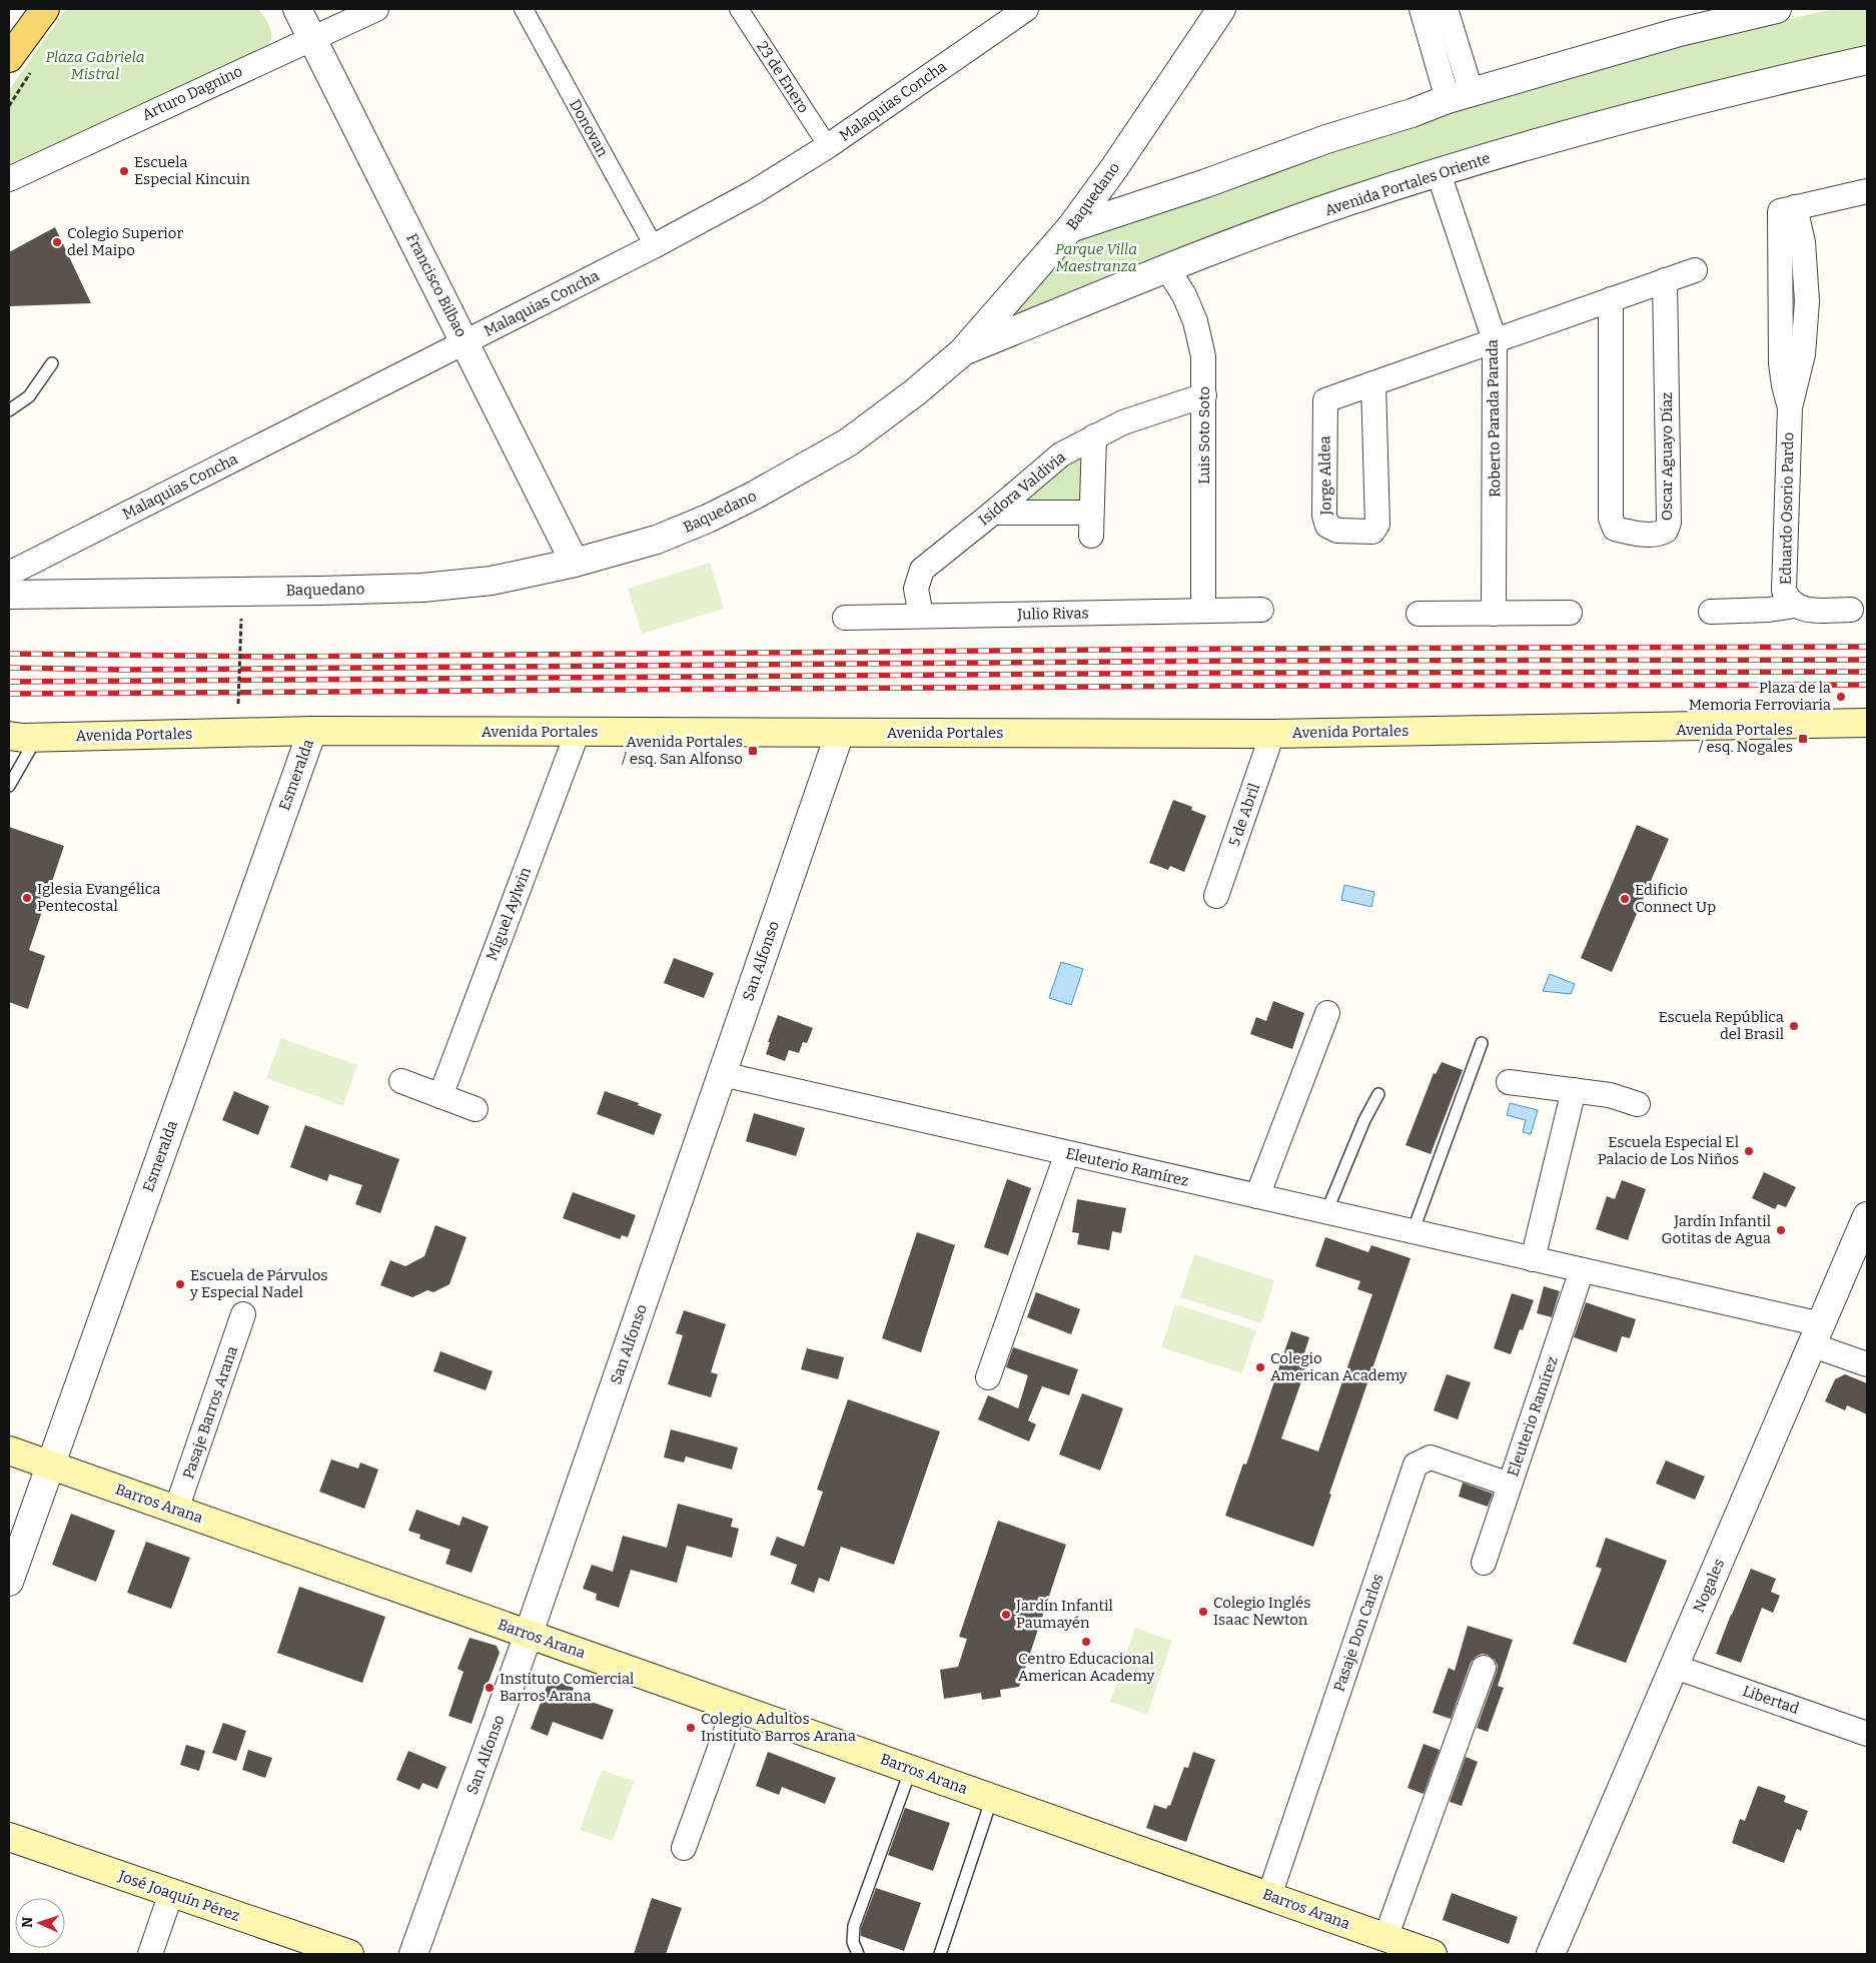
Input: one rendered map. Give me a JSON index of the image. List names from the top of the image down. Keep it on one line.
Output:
{"streets":{"main road":["Avenida Portales","Barros Arana","José Joaquín Pérez"],"street":["23 de Enero","Arturo Dagnino","Malaquias Concha","Donovan","Avenida Portales Oriente","Baquedano","Francisco Bilbao","Roberto Parada Parada","Luis Soto Soto","Oscar Aguayo Díaz","Jorge Aldea","Isidora Valdivia","Eduardo Osorio Pardo","Julio Rivas","Esmeralda","5 de Abril","Miguel Aylwin","San Alfonso","Eleuterio Ramírez","Pasaje Barros Arana","Nogales","Pasaje Don Carlos","Libertad"]},"crossings":[["23 de Enero","Malaquias Concha"],["Arturo Dagnino","Francisco Bilbao"],["Malaquias Concha","Donovan"],["Malaquias Concha","Francisco Bilbao"],["Avenida Portales Oriente","Baquedano"],["Avenida Portales Oriente","Roberto Parada Parada"],["Avenida Portales Oriente","Luis Soto Soto"],["Baquedano","Francisco Bilbao"],["Roberto Parada Parada","Jorge Aldea"],["Luis Soto Soto","Isidora Valdivia"],["Luis Soto Soto","Julio Rivas"],["Oscar Aguayo Díaz","Jorge Aldea"],["Isidora Valdivia","Julio Rivas"],["Avenida Portales","Esmeralda"],["Avenida Portales","5 de Abril"],["Avenida Portales","Miguel Aylwin"],["Avenida Portales","San Alfonso"],["Esmeralda","Barros Arana"],["San Alfonso","Eleuterio Ramírez"],["San Alfonso","Barros Arana"],["Eleuterio Ramírez","Nogales"],["Eleuterio Ramírez","Pasaje Don Carlos"],["Pasaje Barros Arana","Barros Arana"],["Barros Arana","Pasaje Don Carlos"],["Nogales","Libertad"]],"parks":["Plaza Gabriela Mistral","Parque Villa Maestranza"],"places":{"other":["Escuela Especial Kincuin","Colegio Superior del Maipo","Plaza de la Memoria Ferroviaria","Iglesia Evangélica Pentecostal","Edificio Connect Up","Escuela República del Brasil","Escuela Especial El Palacio de Los Niños","Jardín Infantil Gotitas de Agua","Escuela de Párvulos y Especial Nadel","Colegio American Academy","Colegio Inglés Isaac Newton","Jardín Infantil Paumayén","Centro Educacional American Academy","Instituto Comercial Barros Arana","Colegio Adultos Instituto Barros Arana"],"transit":["Avenida Portales / esq. Nogales","Avenida Portales / esq. San Alfonso"]},"north":"left"}
